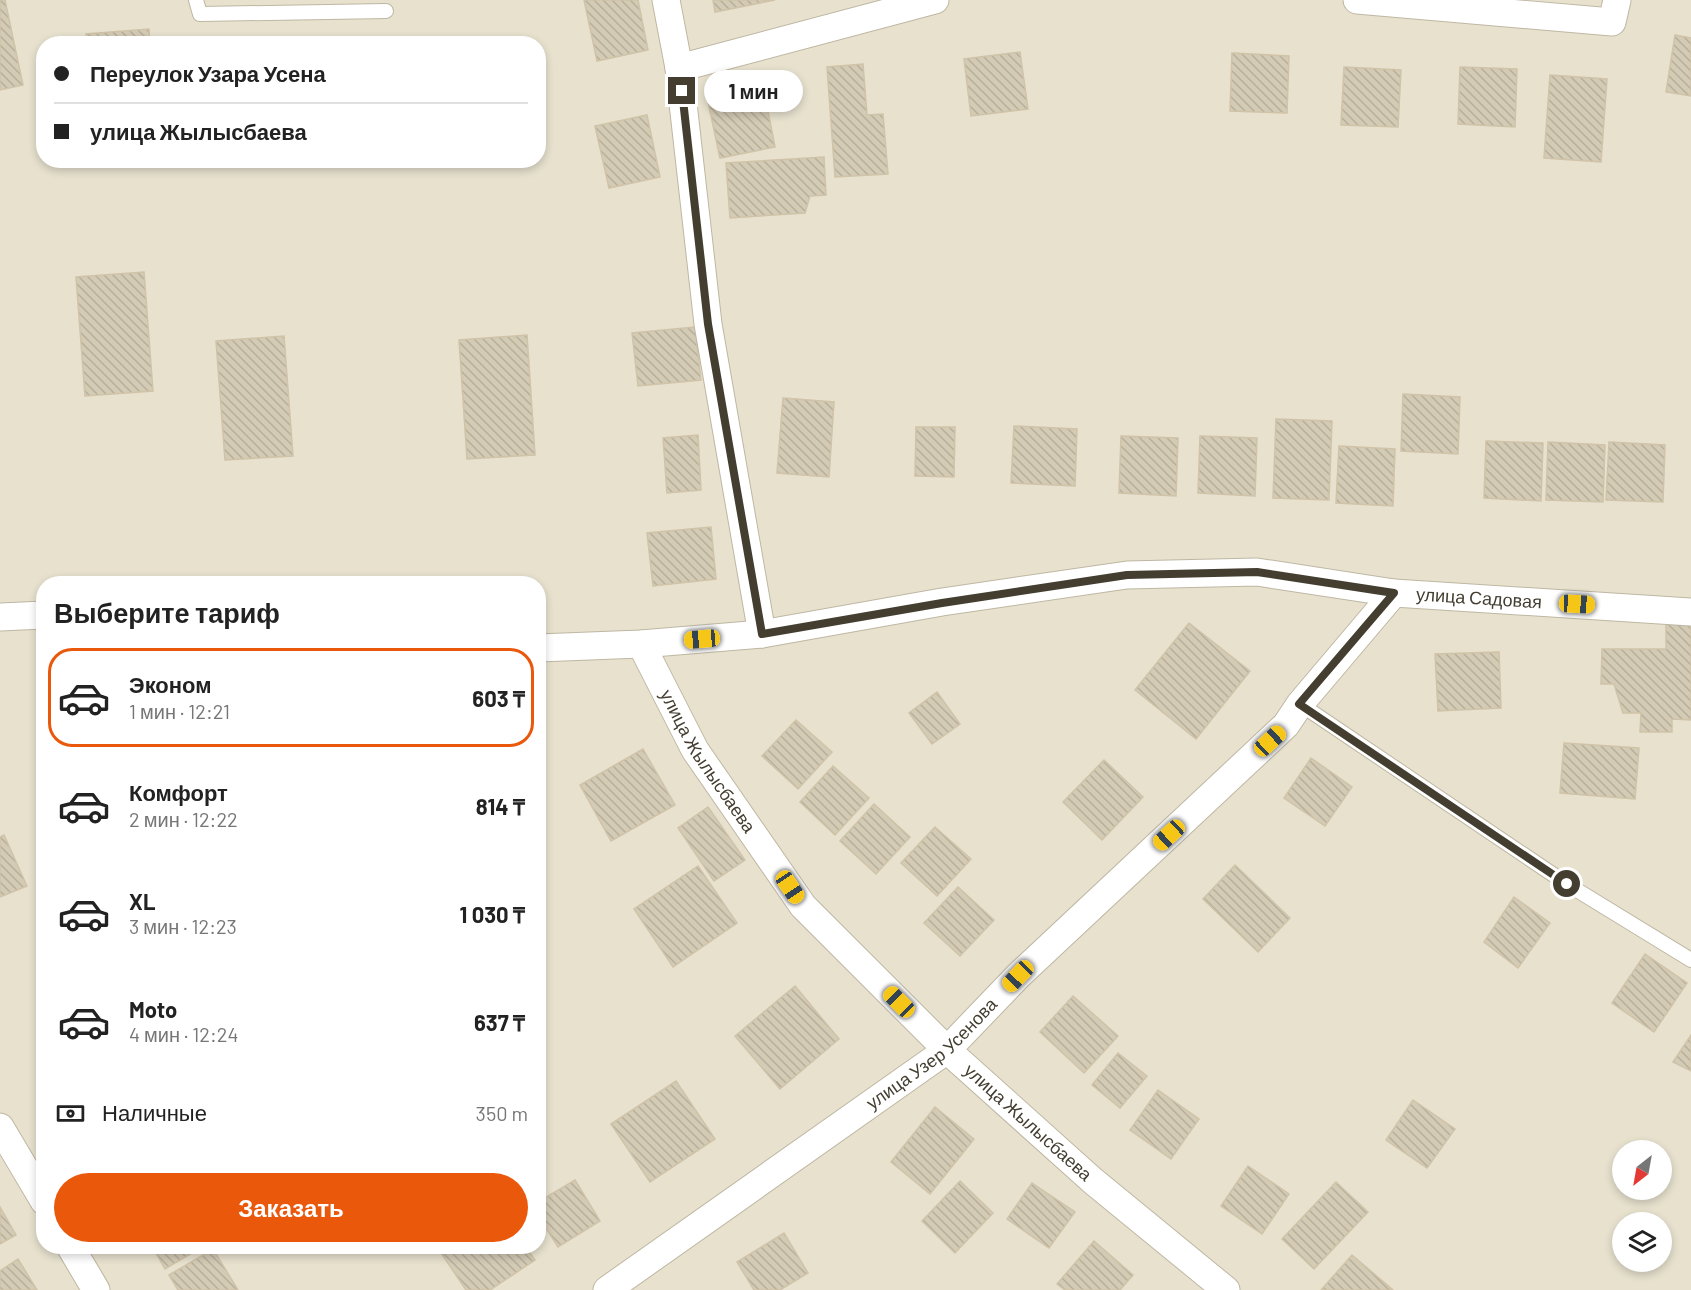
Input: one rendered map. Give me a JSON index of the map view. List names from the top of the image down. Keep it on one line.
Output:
{"streets":{"street":["улица Садовая","улица Жылысбаева","улица Узер Усенова"]},"crossings":[["улица Садовая","улица Жылысбаева"],["улица Садовая","улица Узер Усенова"],["улица Жылысбаева","улица Узер Усенова"]],"north":"bottom left","page":{"banner":["Переулок Узара Усена","улица Жылысбаева"],"bubble":"1 мин","heading":"Выберите тариф","list":[{"name":"Эконом","note":"1 мин · 12:21","value":"603 ₸"},{"name":"Комфорт","note":"2 мин · 12:22","value":"814 ₸"},{"name":"XL","note":"3 мин · 12:23","value":"1 030 ₸"},{"name":"Moto","note":"4 мин · 12:24","value":"637 ₸"}],"pay":["Наличные","350 m"],"buttons":"Заказать"}}
